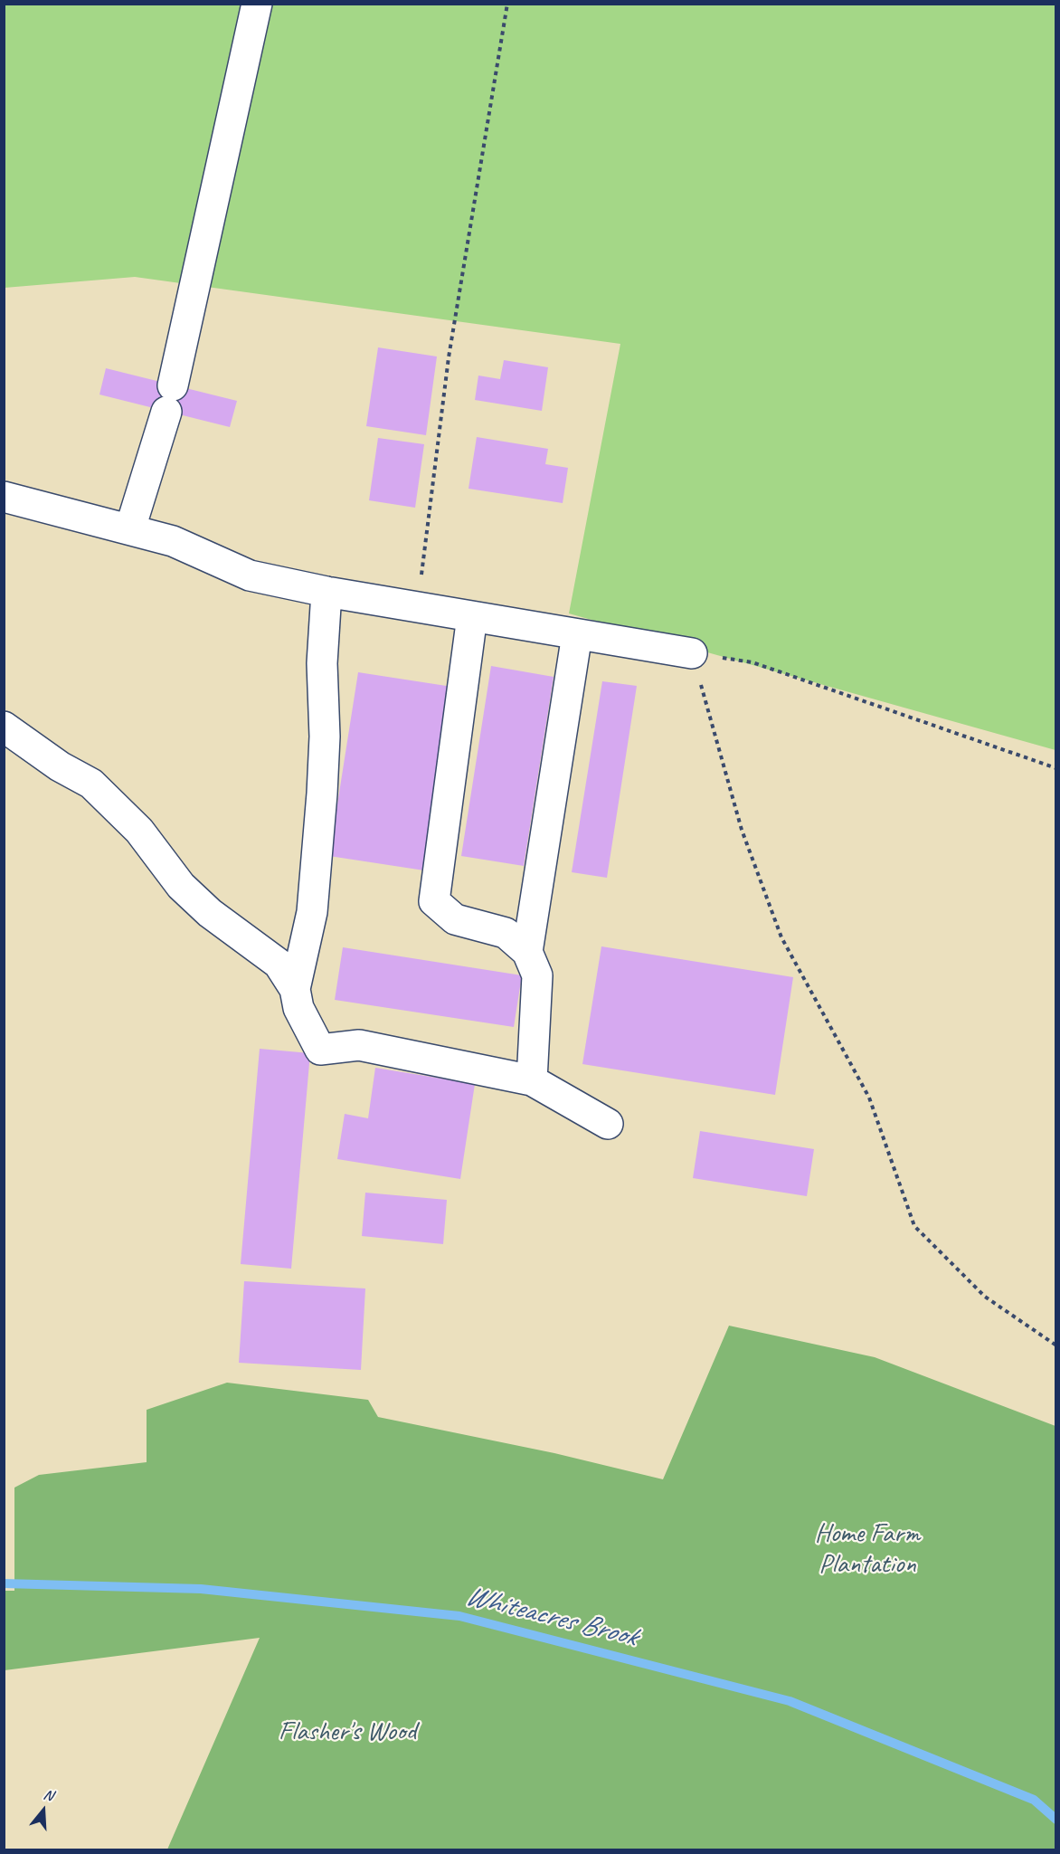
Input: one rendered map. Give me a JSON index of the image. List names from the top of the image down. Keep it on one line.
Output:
{"water":["Whiteacres Brook"],"parks":["Home Farm Plantation","Flasher's Wood"],"north":"top"}
